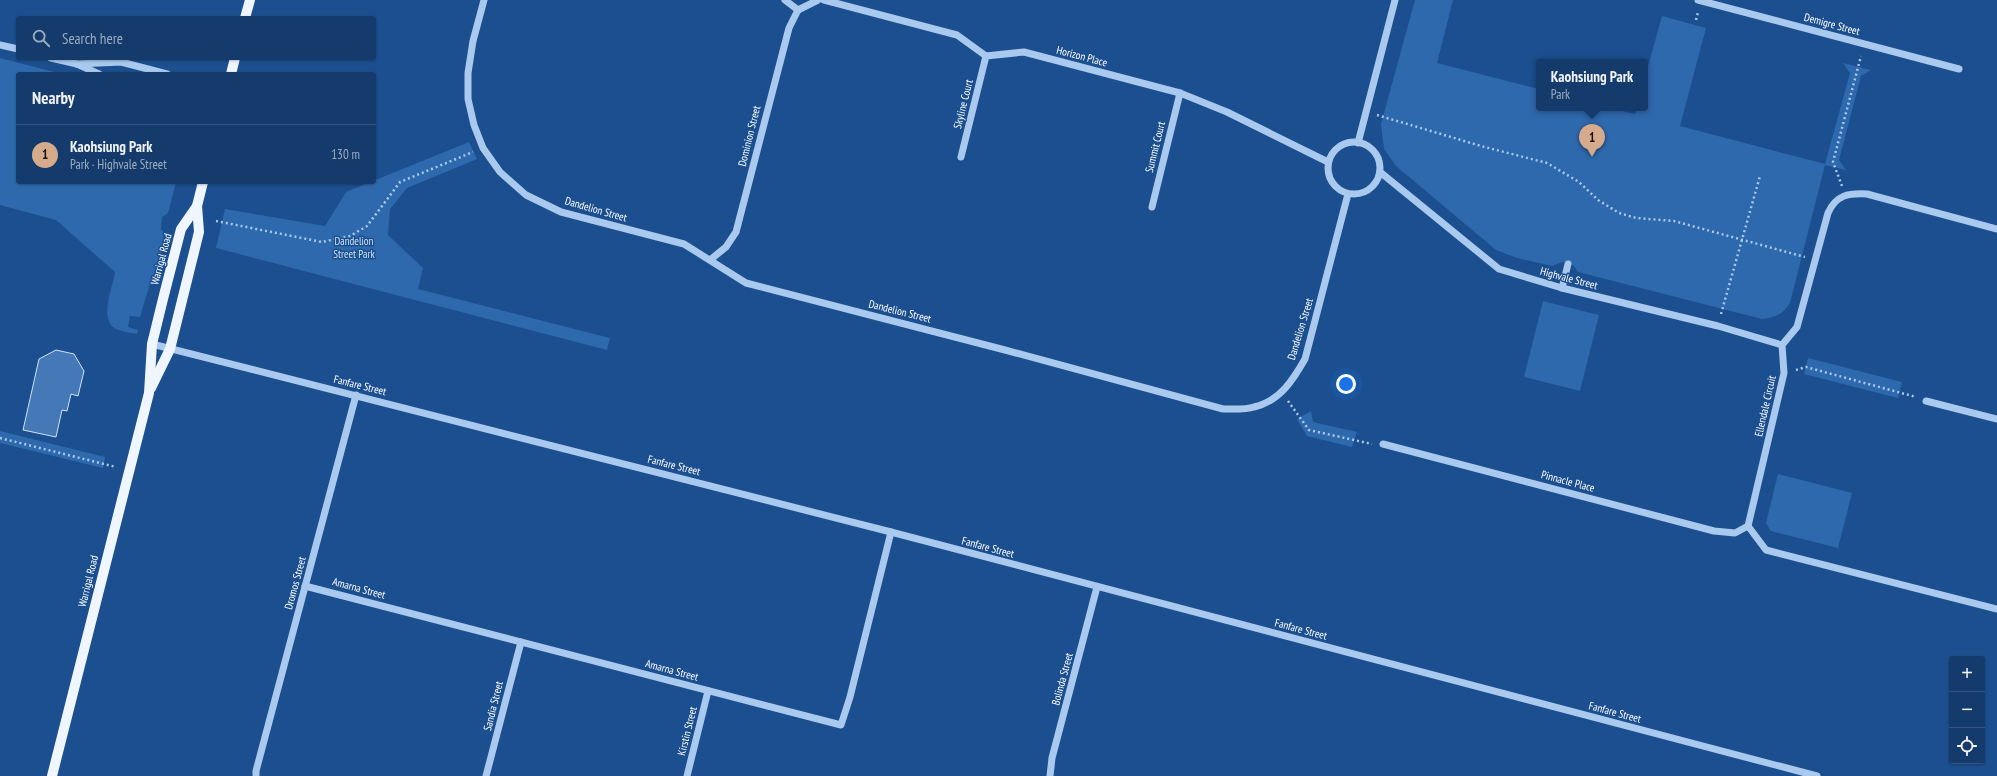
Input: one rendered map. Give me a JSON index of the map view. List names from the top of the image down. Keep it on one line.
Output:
{"streets":{"main road":["Warrigal Road"],"street":["Demigre Street","Horizon Place","Skyline Court","Dominion Street","Summit Court","Dandelion Street","Highvale Street","Fanfare Street","Ellendale Circuit","Pinnacle Place","Dromos Street","Amarna Street","Bolinda Street","Sandia Street","Kirstin Street"]},"crossings":[["Horizon Place","Skyline Court"],["Horizon Place","Summit Court"],["Horizon Place","Dandelion Street"],["Horizon Place","Highvale Street"],["Dominion Street","Dandelion Street"],["Dandelion Street","Highvale Street"],["Warrigal Road","Fanfare Street"],["Highvale Street","Ellendale Circuit"],["Fanfare Street","Dromos Street"],["Fanfare Street","Amarna Street"],["Fanfare Street","Bolinda Street"],["Ellendale Circuit","Pinnacle Place"],["Dromos Street","Amarna Street"],["Amarna Street","Sandia Street"],["Amarna Street","Kirstin Street"]],"parks":["Dandelion Street Park"],"page":{"search":"Search here","popup":["Kaohsiung Park","Park"],"heading":"Nearby","pins":"1","list":[{"mark":"1","name":"Kaohsiung Park","note":"Park · Highvale Street","value":"130 m"}],"map_buttons":["+","−"]}}
